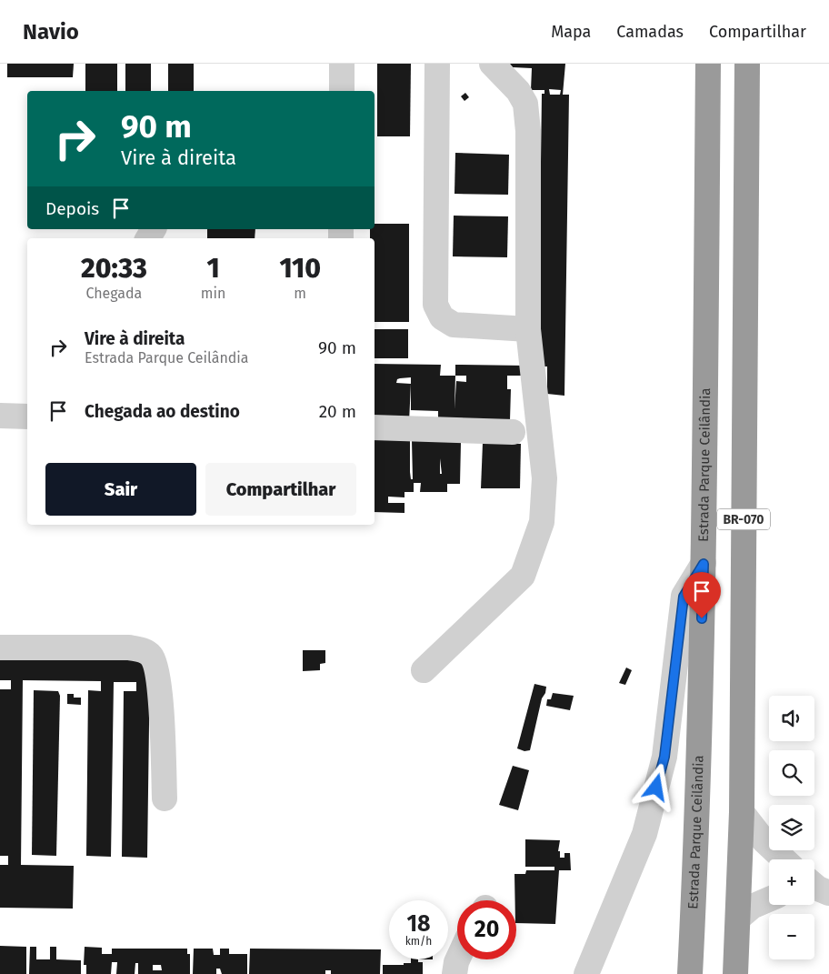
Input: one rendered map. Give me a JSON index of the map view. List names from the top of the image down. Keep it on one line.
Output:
{"streets":{"highway":["Estrada Parque Ceilândia","BR-070"]},"page":{"header":"Navio","nav":["Mapa","Camadas","Compartilhar"],"turn":["90 m","Vire à direita"],"then":"Depois","eta":["20:33","Chegada","1","min","110","m"],"list":[{"name":"Vire à direita","note":"Estrada Parque Ceilândia","value":"90 m"},{"name":"Chegada ao destino","value":"20 m"}],"buttons":["Sair","Compartilhar"],"map_buttons":["+","−"],"speed":"18 km/h","limit":"20"}}
